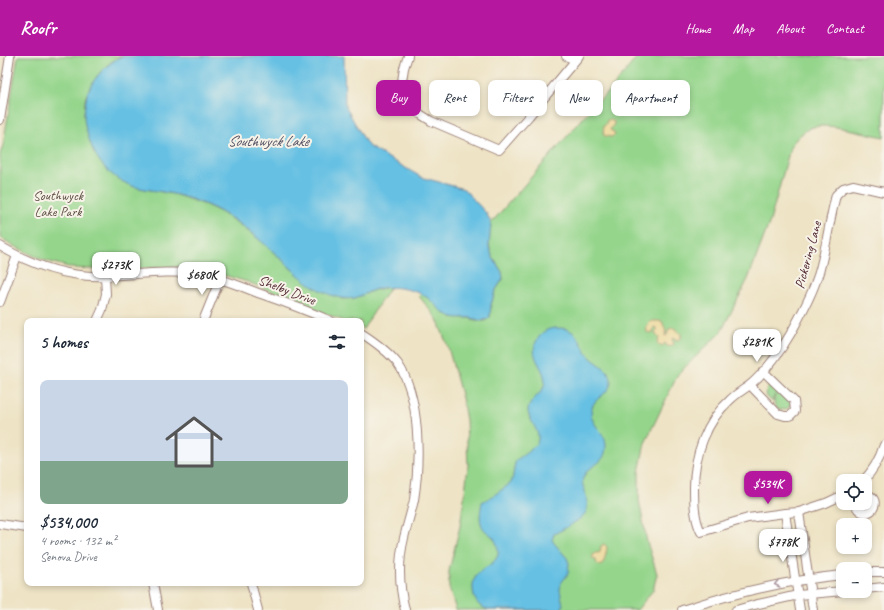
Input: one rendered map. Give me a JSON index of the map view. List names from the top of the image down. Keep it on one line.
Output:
{"streets":{"street":["Pickering Lane","Shelby Drive"]},"water":["Southwyck Lake"],"parks":["Southwyck Lake Park"],"page":{"header":"Roofr","nav":["Home","Map","About","Contact"],"chip":["Buy","Rent","Filters","New","Apartment"],"price":["$273K","$680K","$281K","$534K","$778K"],"heading":"5 homes","list":[{"name":"$534,000","note":"4 rooms · 132 m² · Senova Drive"}],"map_buttons":["+","−"]}}
